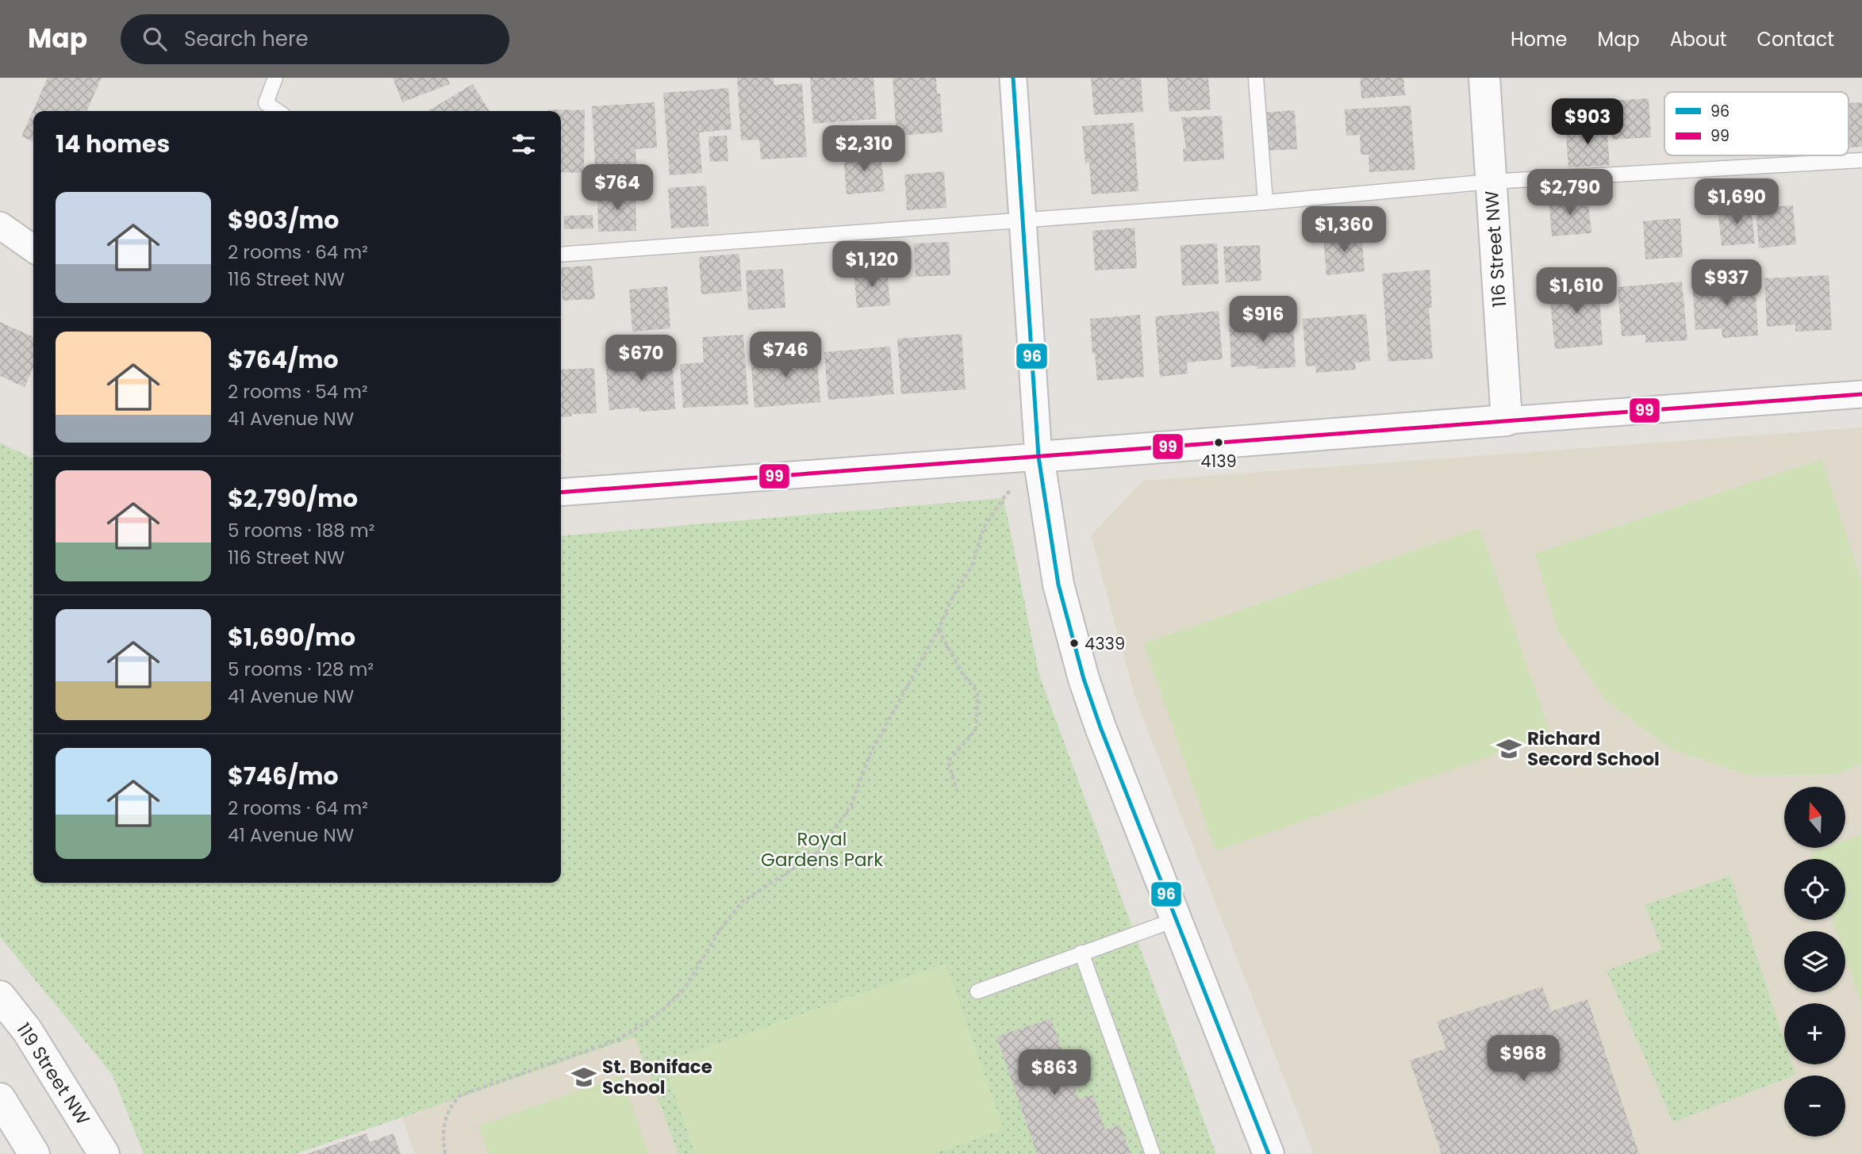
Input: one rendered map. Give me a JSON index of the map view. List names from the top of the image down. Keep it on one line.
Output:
{"streets":{"street":["116 Street NW","119 Street NW"]},"parks":["Royal Gardens Park"],"places":{"other":["4139","4339"],"school or university":["Richard Secord School","St. Boniface School"]},"lines":["transit line 96","transit line 99"],"legend":["96","99"],"north":"top","page":{"header":"Map","search":"Search here","nav":["Home","Map","About","Contact"],"price":["$903","$2,310","$764","$2,790","$1,690","$1,360","$1,120","$937","$1,610","$916","$746","$670","$968","$863"],"heading":"14 homes","list":[{"name":"$903/mo","note":"2 rooms · 64 m² · 116 Street NW"},{"name":"$764/mo","note":"2 rooms · 54 m² · 41 Avenue NW"},{"name":"$2,790/mo","note":"5 rooms · 188 m² · 116 Street NW"},{"name":"$1,690/mo","note":"5 rooms · 128 m² · 41 Avenue NW"},{"name":"$746/mo","note":"2 rooms · 64 m² · 41 Avenue NW"}],"map_buttons":["+","−"]}}
